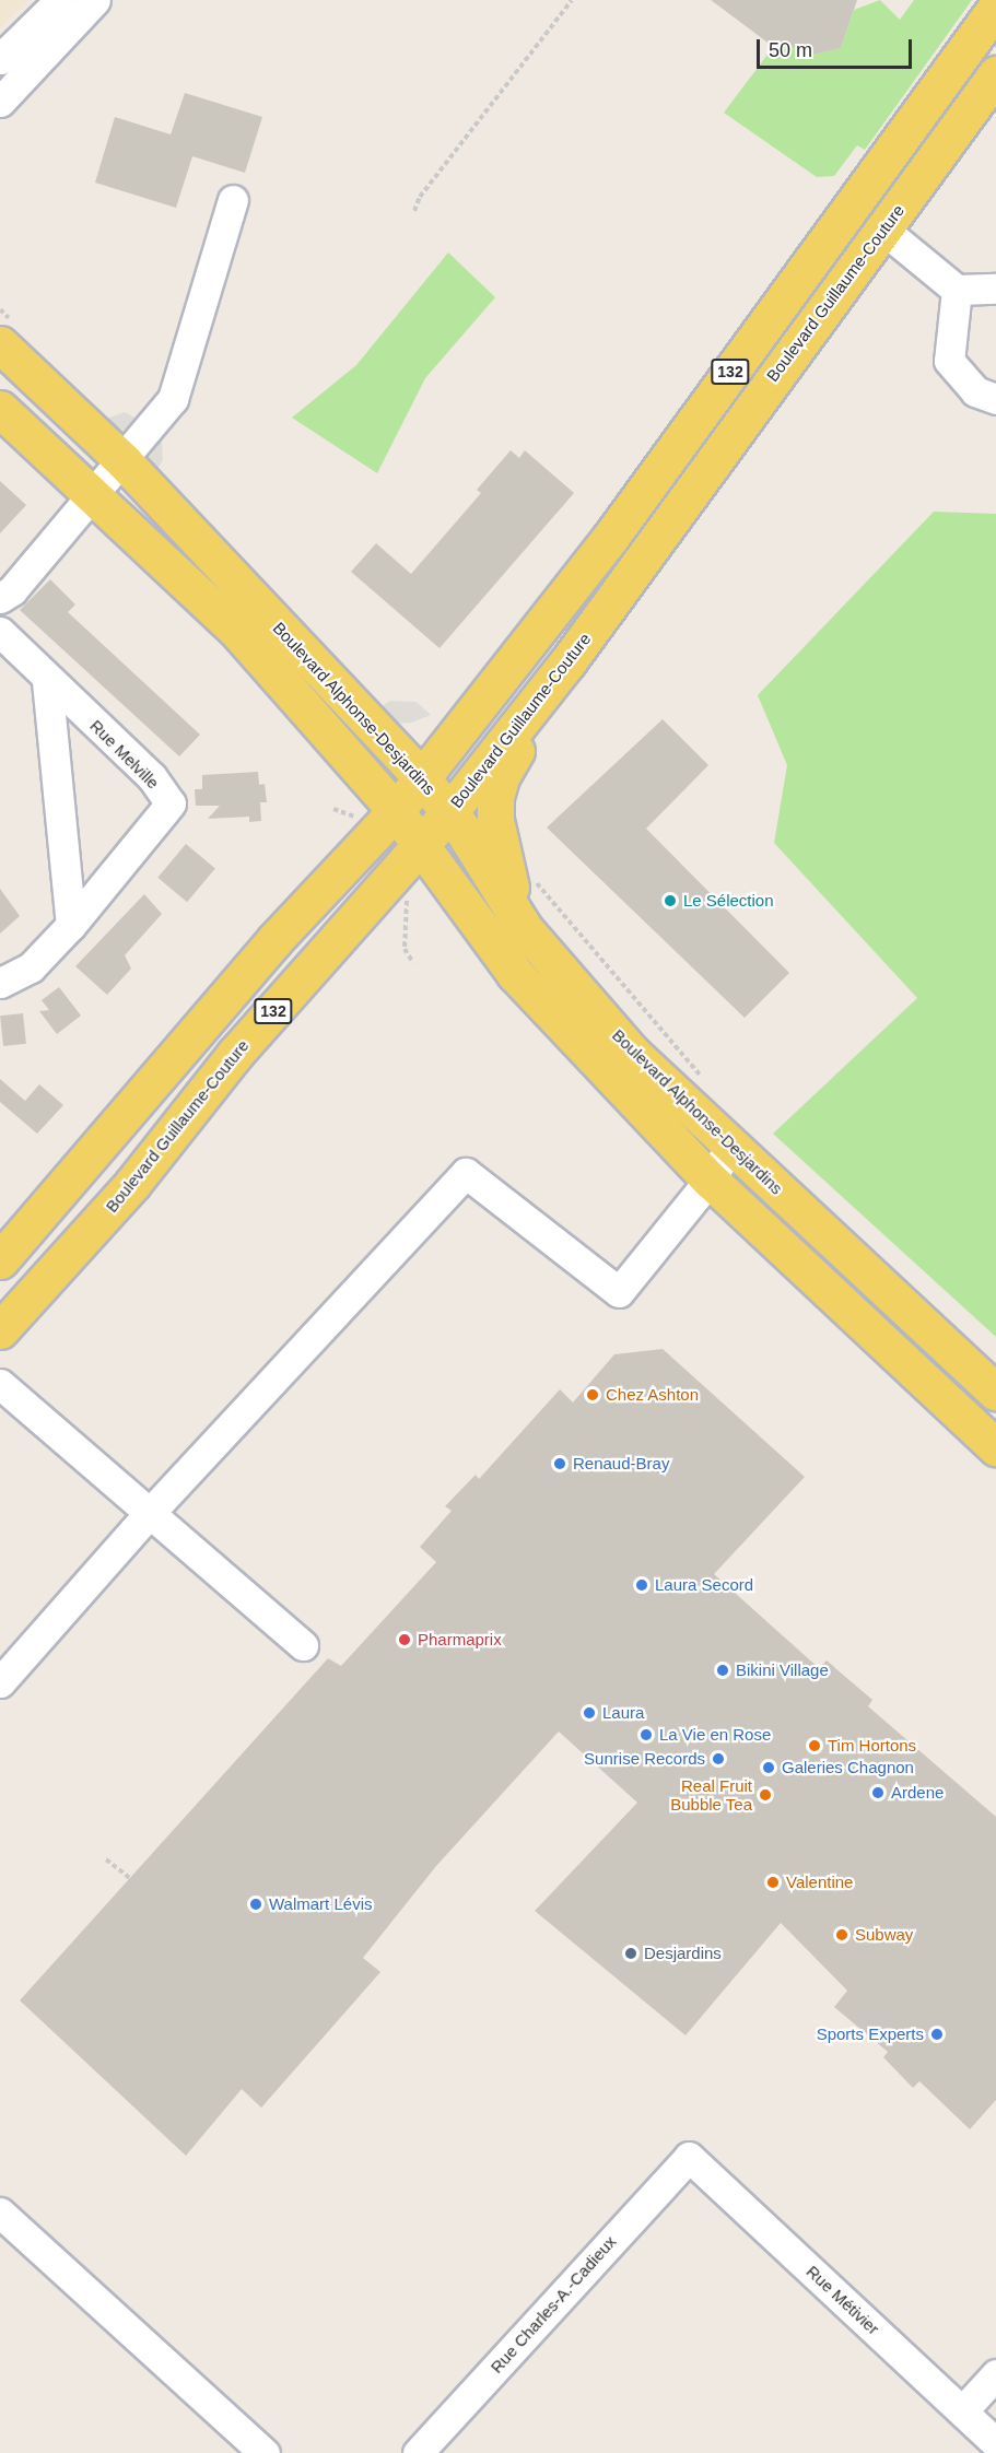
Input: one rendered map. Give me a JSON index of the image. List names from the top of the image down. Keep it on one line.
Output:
{"streets":{"main road":["Boulevard Guillaume-Couture","132","Boulevard Alphonse-Desjardins"],"street":["Rue Melville","Rue Métivier","Rue Charles-A.-Cadieux"]},"crossings":[["Boulevard Guillaume-Couture","Boulevard Alphonse-Desjardins"],["132","Boulevard Alphonse-Desjardins"],["Rue Métivier","Rue Charles-A.-Cadieux"]],"places":["Le Sélection","Chez Ashton","Renaud-Bray","Laura Secord","Pharmaprix","Bikini Village","Laura","La Vie en Rose","Tim Hortons","Sunrise Records","Galeries Chagnon","Ardene","Real Fruit Bubble Tea","Valentine","Walmart Lévis","Subway","Desjardins","Sports Experts"],"scale_bar":"50 m"}
